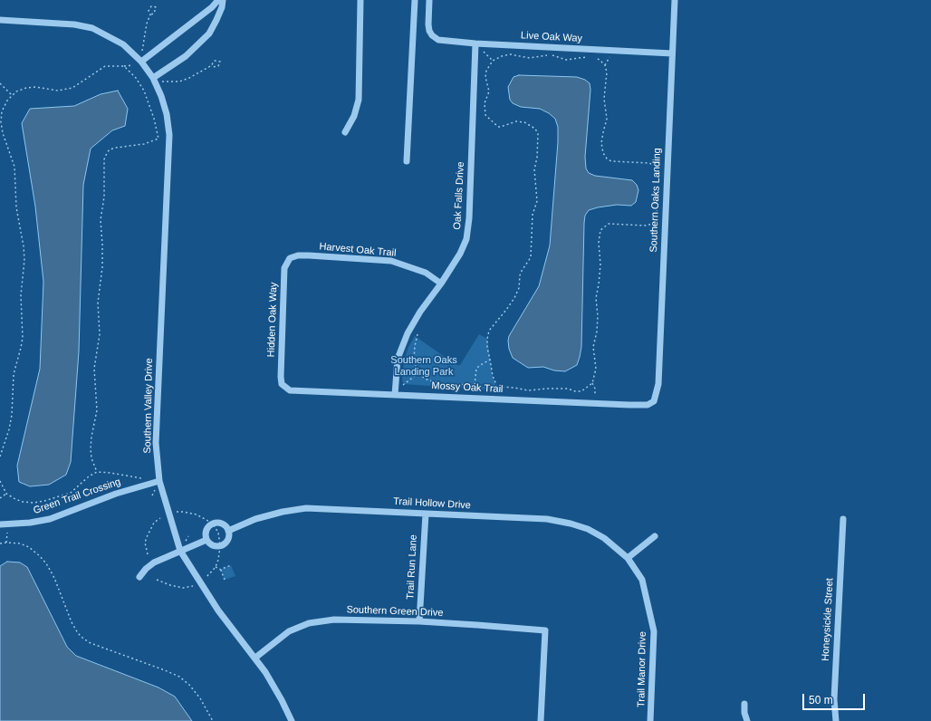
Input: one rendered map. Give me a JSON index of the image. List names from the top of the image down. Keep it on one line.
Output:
{"streets":{"street":["Live Oak Way","Oak Falls Drive","Southern Oaks Landing","Harvest Oak Trail","Hidden Oak Way","Mossy Oak Trail","Southern Valley Drive","Green Trail Crossing","Trail Hollow Drive","Trail Run Lane","Southern Green Drive","Honeysickle Street","Trail Manor Drive"]},"crossings":[["Live Oak Way","Oak Falls Drive"],["Live Oak Way","Southern Oaks Landing"],["Oak Falls Drive","Harvest Oak Trail"],["Oak Falls Drive","Mossy Oak Trail"],["Southern Oaks Landing","Mossy Oak Trail"],["Harvest Oak Trail","Hidden Oak Way"],["Hidden Oak Way","Mossy Oak Trail"],["Southern Valley Drive","Green Trail Crossing"],["Southern Valley Drive","Southern Green Drive"],["Trail Hollow Drive","Trail Run Lane"],["Trail Hollow Drive","Trail Manor Drive"],["Trail Run Lane","Southern Green Drive"]],"parks":["Southern Oaks Landing Park"],"scale_bar":"50 m"}
